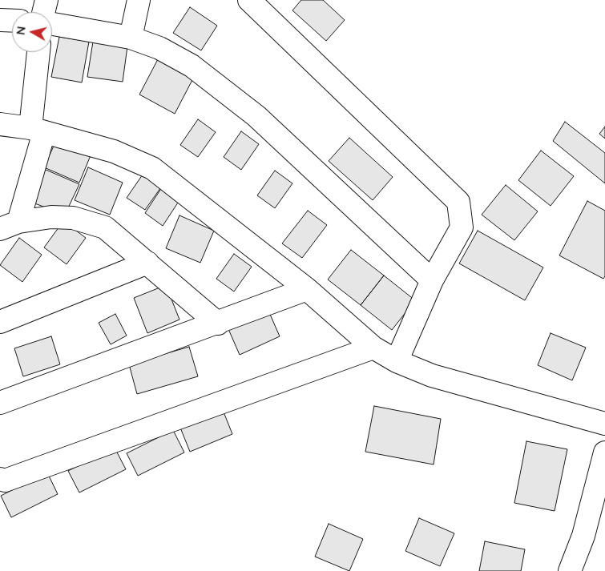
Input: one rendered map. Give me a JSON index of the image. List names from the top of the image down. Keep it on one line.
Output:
{"north":"left"}
